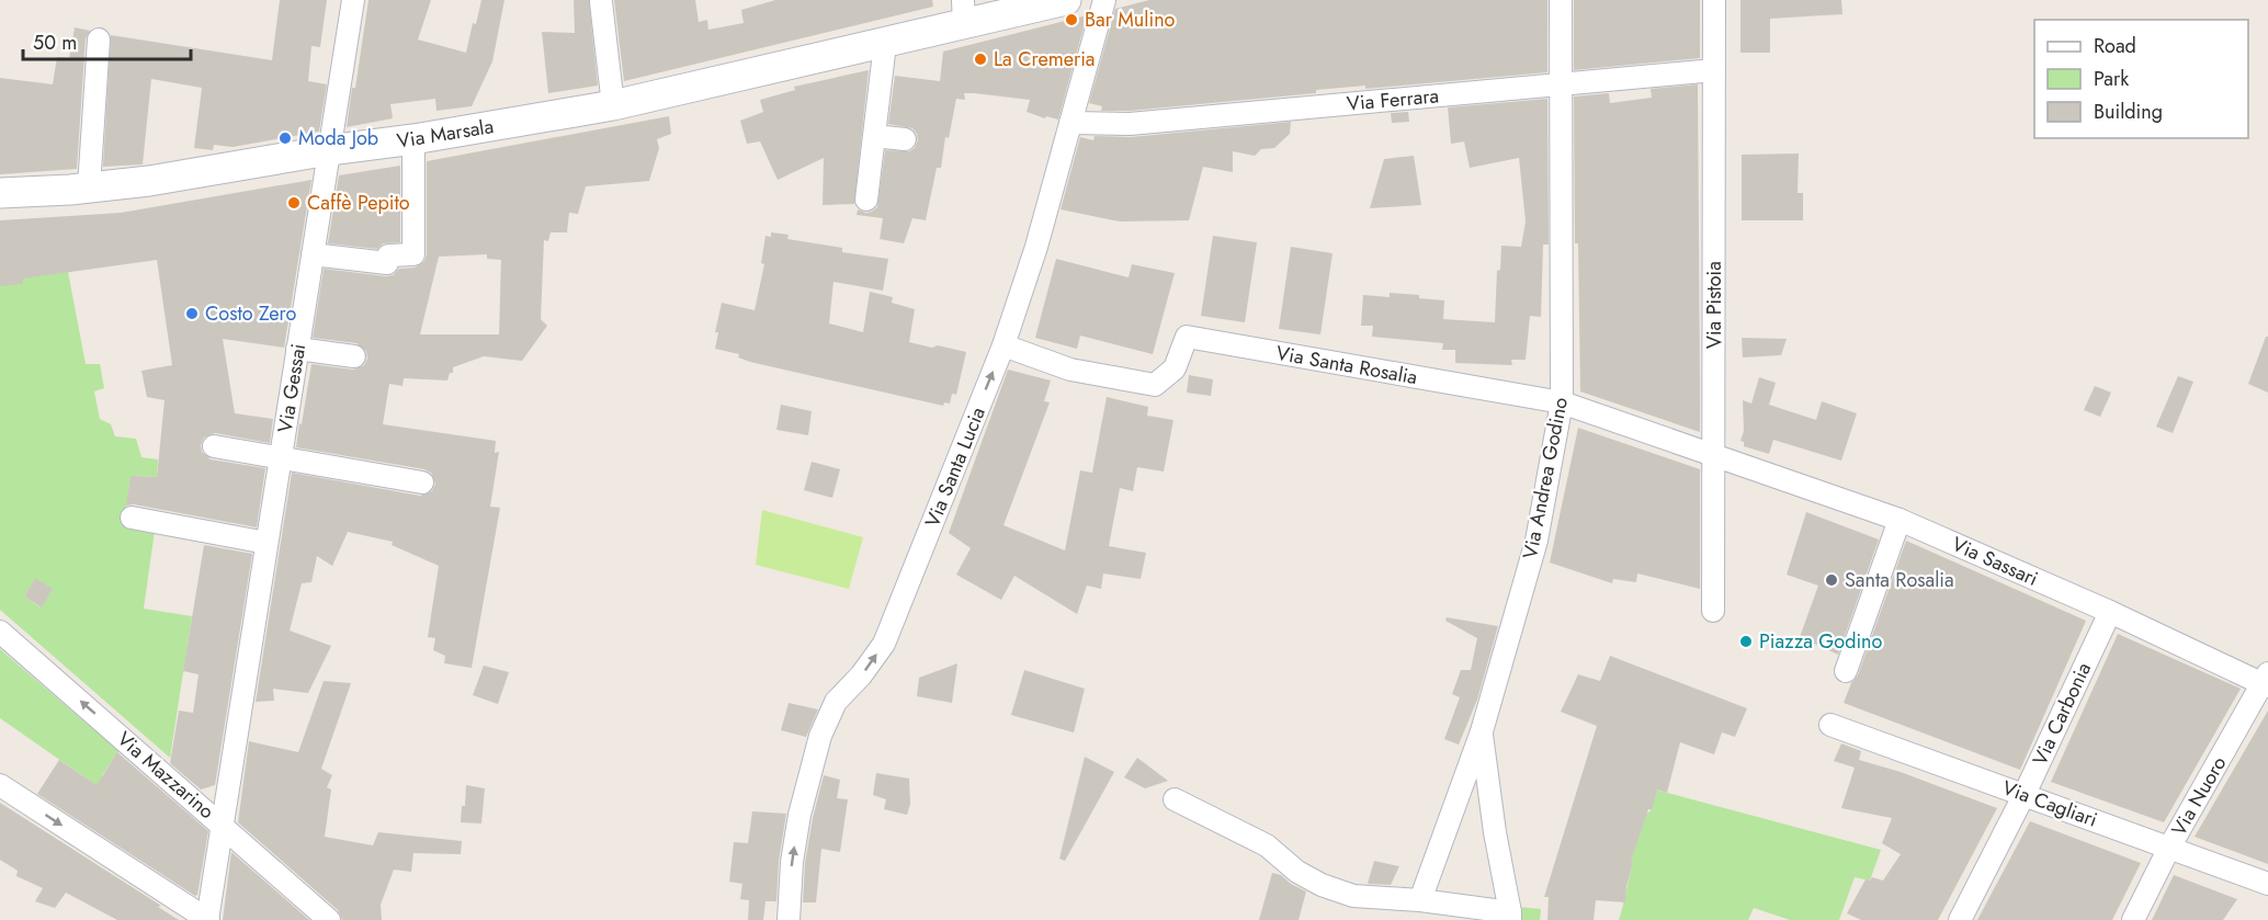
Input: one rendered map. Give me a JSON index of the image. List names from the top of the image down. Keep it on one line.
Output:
{"streets":{"main road":["Via Marsala"],"street":["Via Ferrara","Via Pistoia","Via Santa Rosalia","Via Gessai","Via Santa Lucia","Via Andrea Godino","Via Sassari","Via Carbonia","Via Mazzarino","Via Nuoro","Via Cagliari"]},"crossings":[["Via Ferrara","Via Pistoia"],["Via Ferrara","Via Santa Lucia"],["Via Ferrara","Via Andrea Godino"],["Via Marsala","Via Gessai"],["Via Pistoia","Via Santa Rosalia"],["Via Pistoia","Via Sassari"],["Via Santa Rosalia","Via Santa Lucia"],["Via Santa Rosalia","Via Andrea Godino"],["Via Santa Rosalia","Via Sassari"],["Via Gessai","Via Mazzarino"],["Via Sassari","Via Carbonia"],["Via Sassari","Via Nuoro"],["Via Carbonia","Via Cagliari"],["Via Nuoro","Via Cagliari"]],"one_way":["Via Santa Lucia"],"places":["Bar Mulino","La Cremeria","Moda Job","Caffè Pepito","Costo Zero","Santa Rosalia","Piazza Godino"],"legend":["Road","Park","Building"],"scale_bar":"50 m"}
